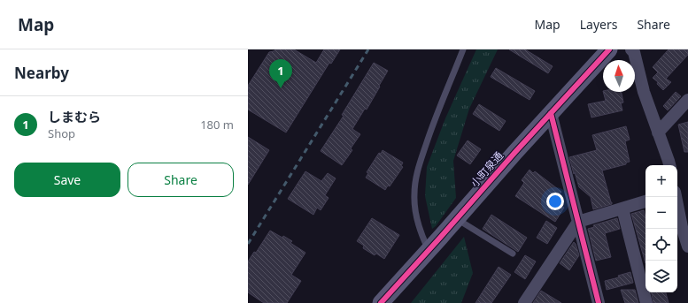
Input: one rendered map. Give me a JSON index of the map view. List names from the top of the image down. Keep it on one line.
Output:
{"streets":{"street":["小町泉通"]},"north":"top","page":{"header":"Map","nav":["Map","Layers","Share"],"heading":"Nearby","pins":"1","list":[{"mark":"1","name":"しまむら","note":"Shop","value":"180 m"}],"buttons":["Save","Share"],"map_buttons":["+","−"]}}
